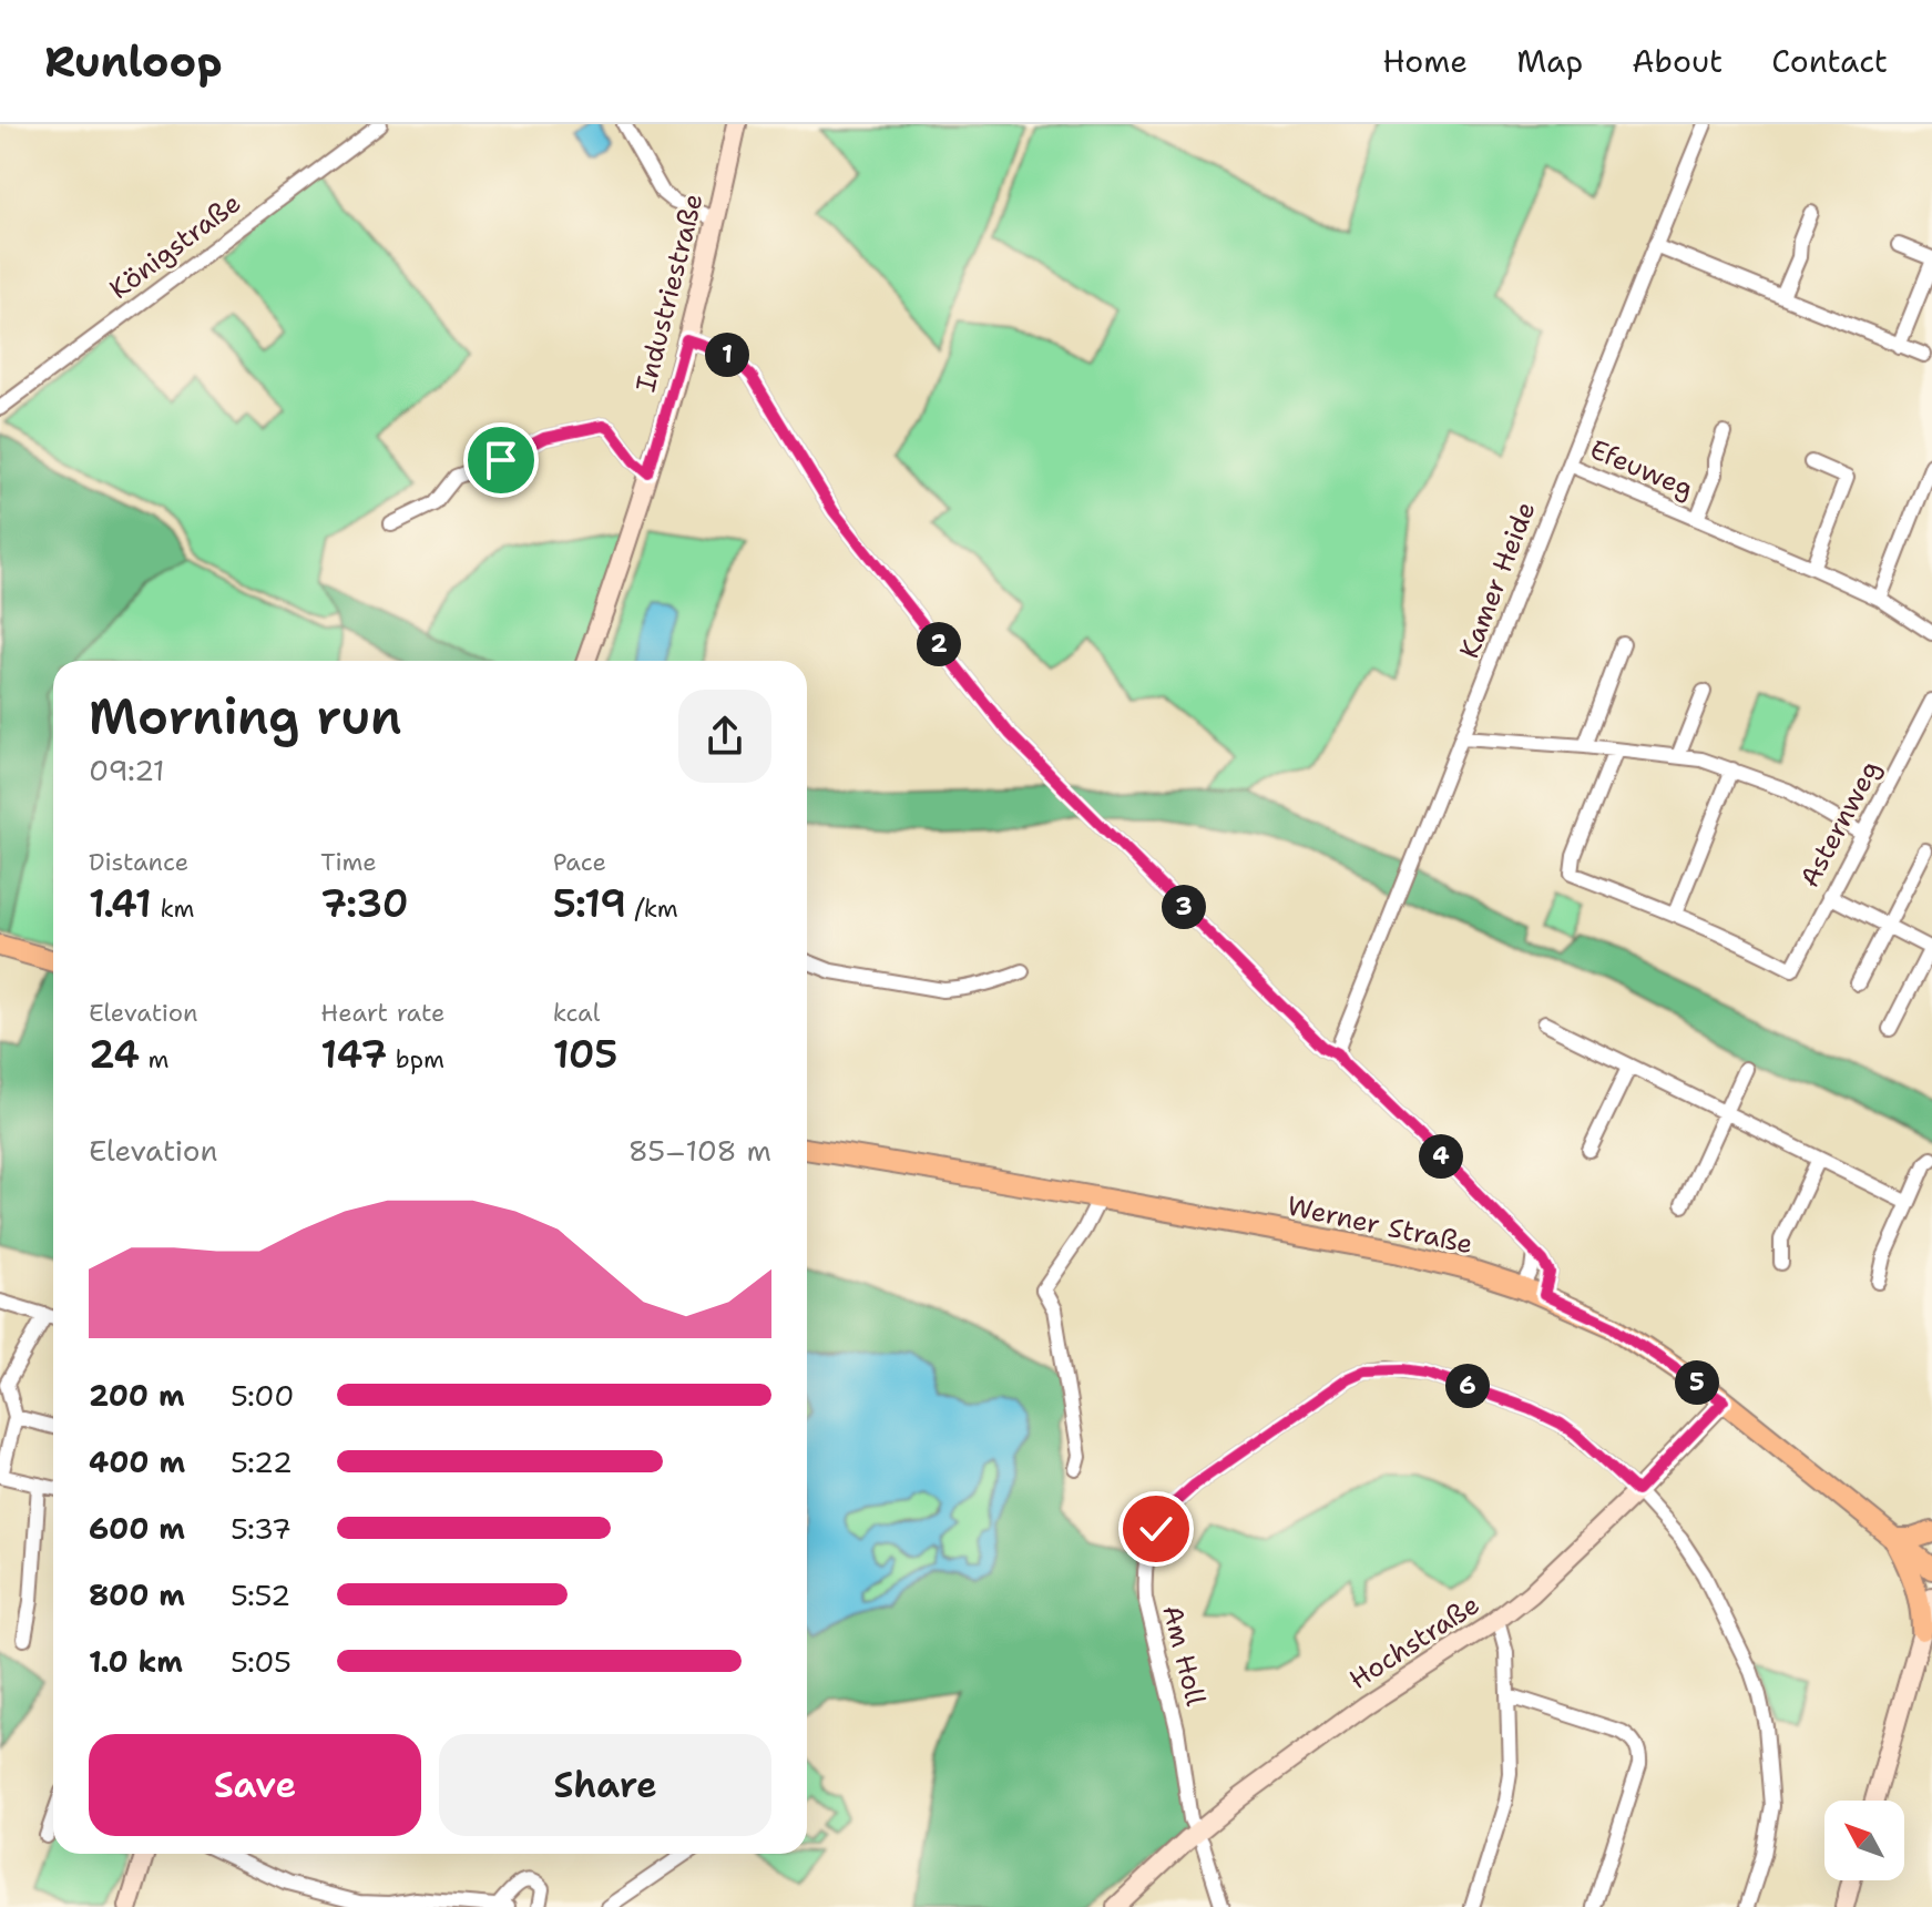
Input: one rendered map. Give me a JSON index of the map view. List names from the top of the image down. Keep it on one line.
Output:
{"streets":{"main road":["Werner Straße"],"street":["Königstraße","Industriestraße","Efeuweg","Kamer Heide","Asternweg","Hochstraße","Am Holl"]},"crossings":[["Efeuweg","Kamer Heide"],["Werner Straße","Hochstraße"],["Hochstraße","Am Holl"]],"north":"top left","page":{"header":"Runloop","nav":["Home","Map","About","Contact"],"pins":["1","2","3","4","5","6"],"heading":["Morning run","09:21"],"stats":[["Distance","1.41 km"],["Time","7:30"],["Pace","5:19 /km"],["Elevation","24 m"],["Heart rate","147 bpm"],["kcal","105"]],"chart":["Elevation","85–108 m"],"list":[{"name":"200 m","note":"5:00"},{"name":"400 m","note":"5:22"},{"name":"600 m","note":"5:37"},{"name":"800 m","note":"5:52"},{"name":"1.0 km","note":"5:05"}],"buttons":["Save","Share"]}}
